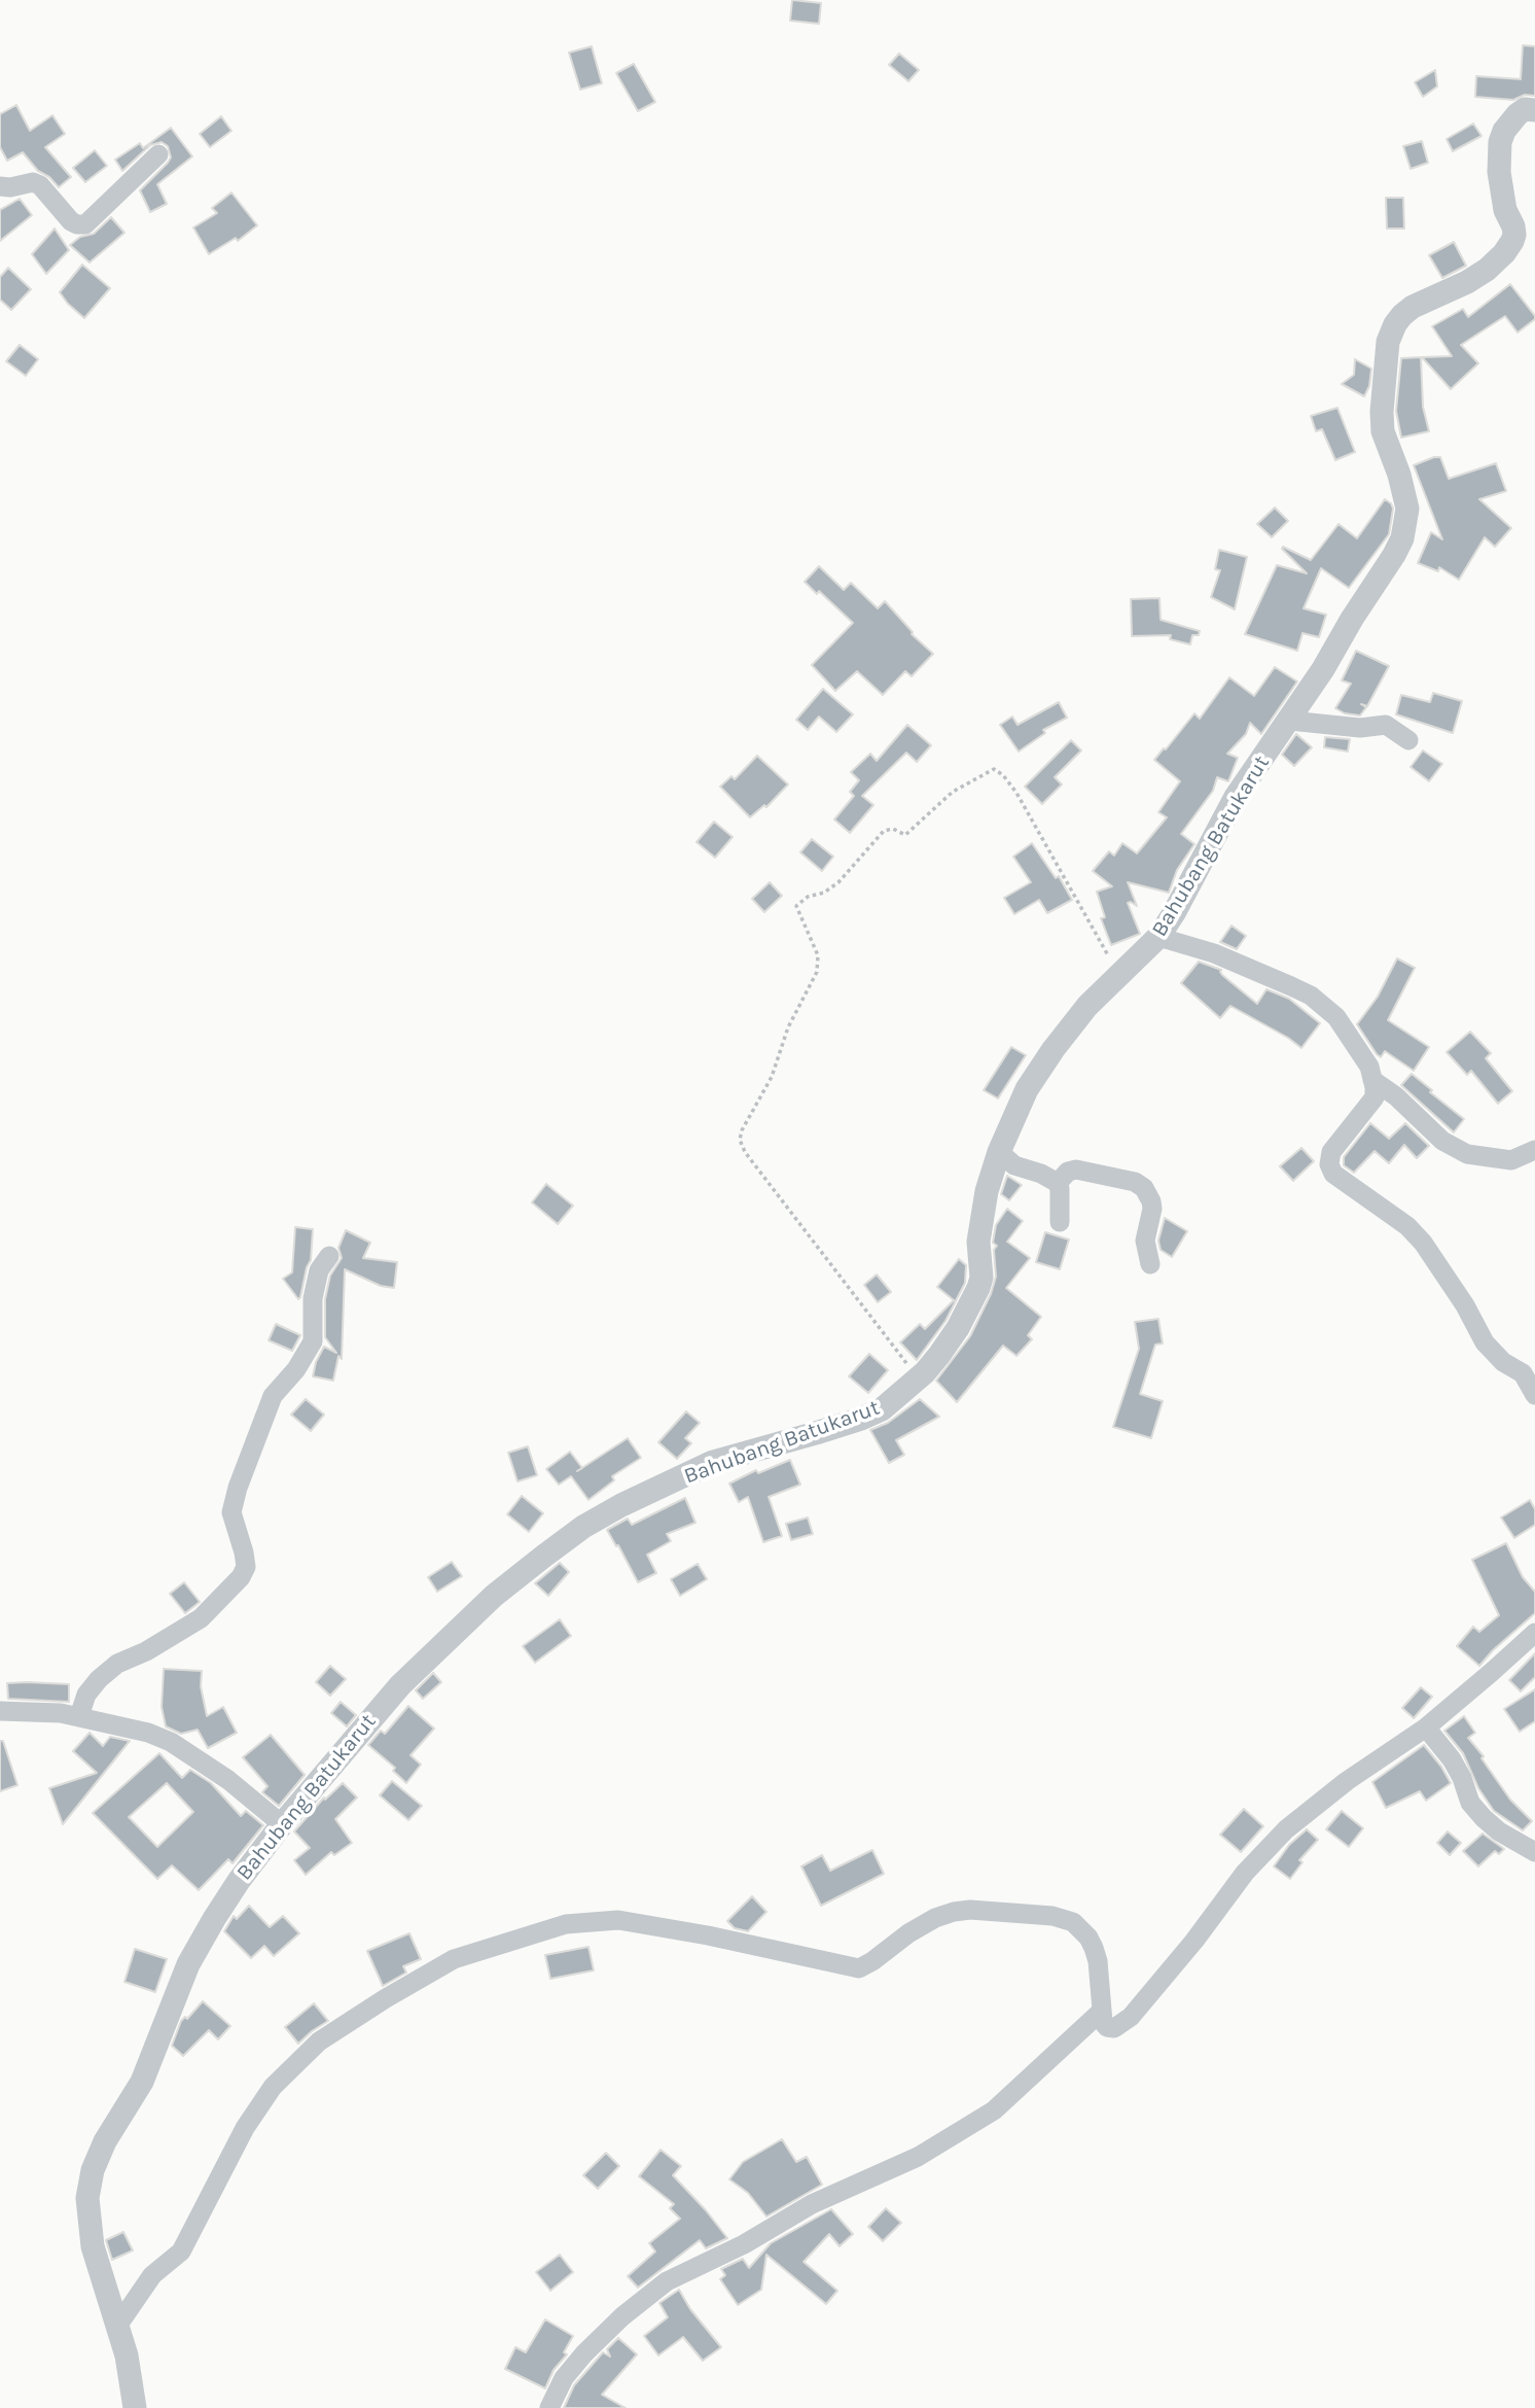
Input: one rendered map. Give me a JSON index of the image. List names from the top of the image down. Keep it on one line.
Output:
{"streets":{"street":["Bahubang Batukarut"]}}
